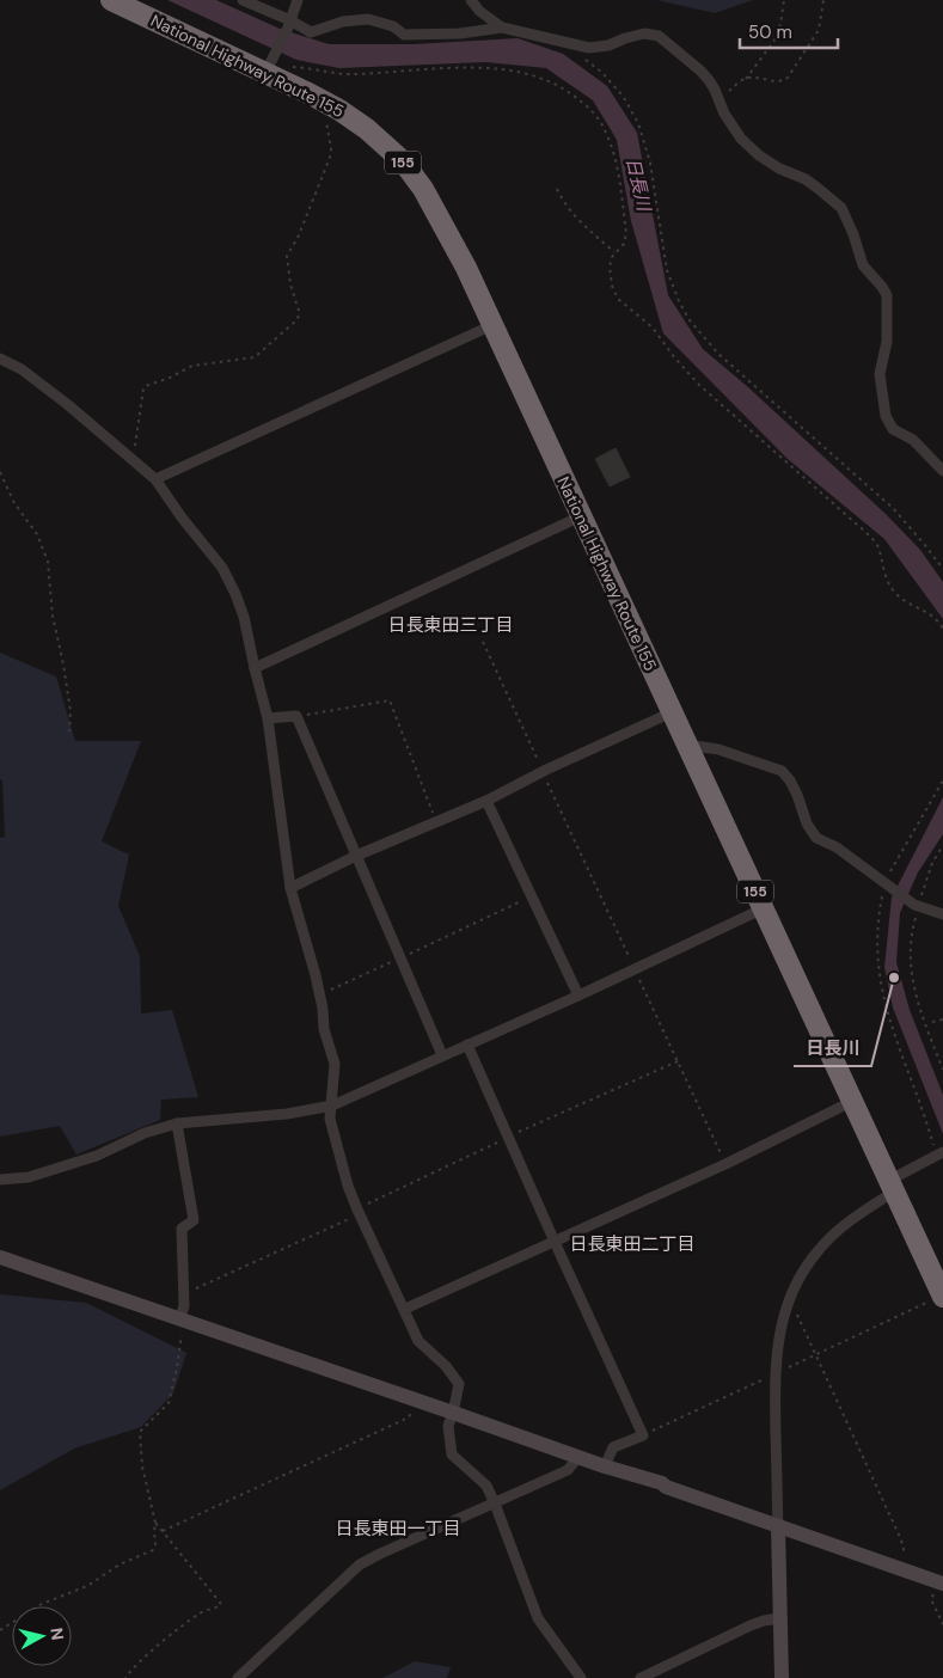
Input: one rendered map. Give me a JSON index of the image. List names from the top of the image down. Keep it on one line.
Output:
{"streets":{"highway":["National Highway Route 155","155"]},"districts":["日長東田三丁目","日長東田二丁目","日長東田一丁目"],"water":["日長川"],"places":["日長川"],"scale_bar":"50 m","north":"right"}
